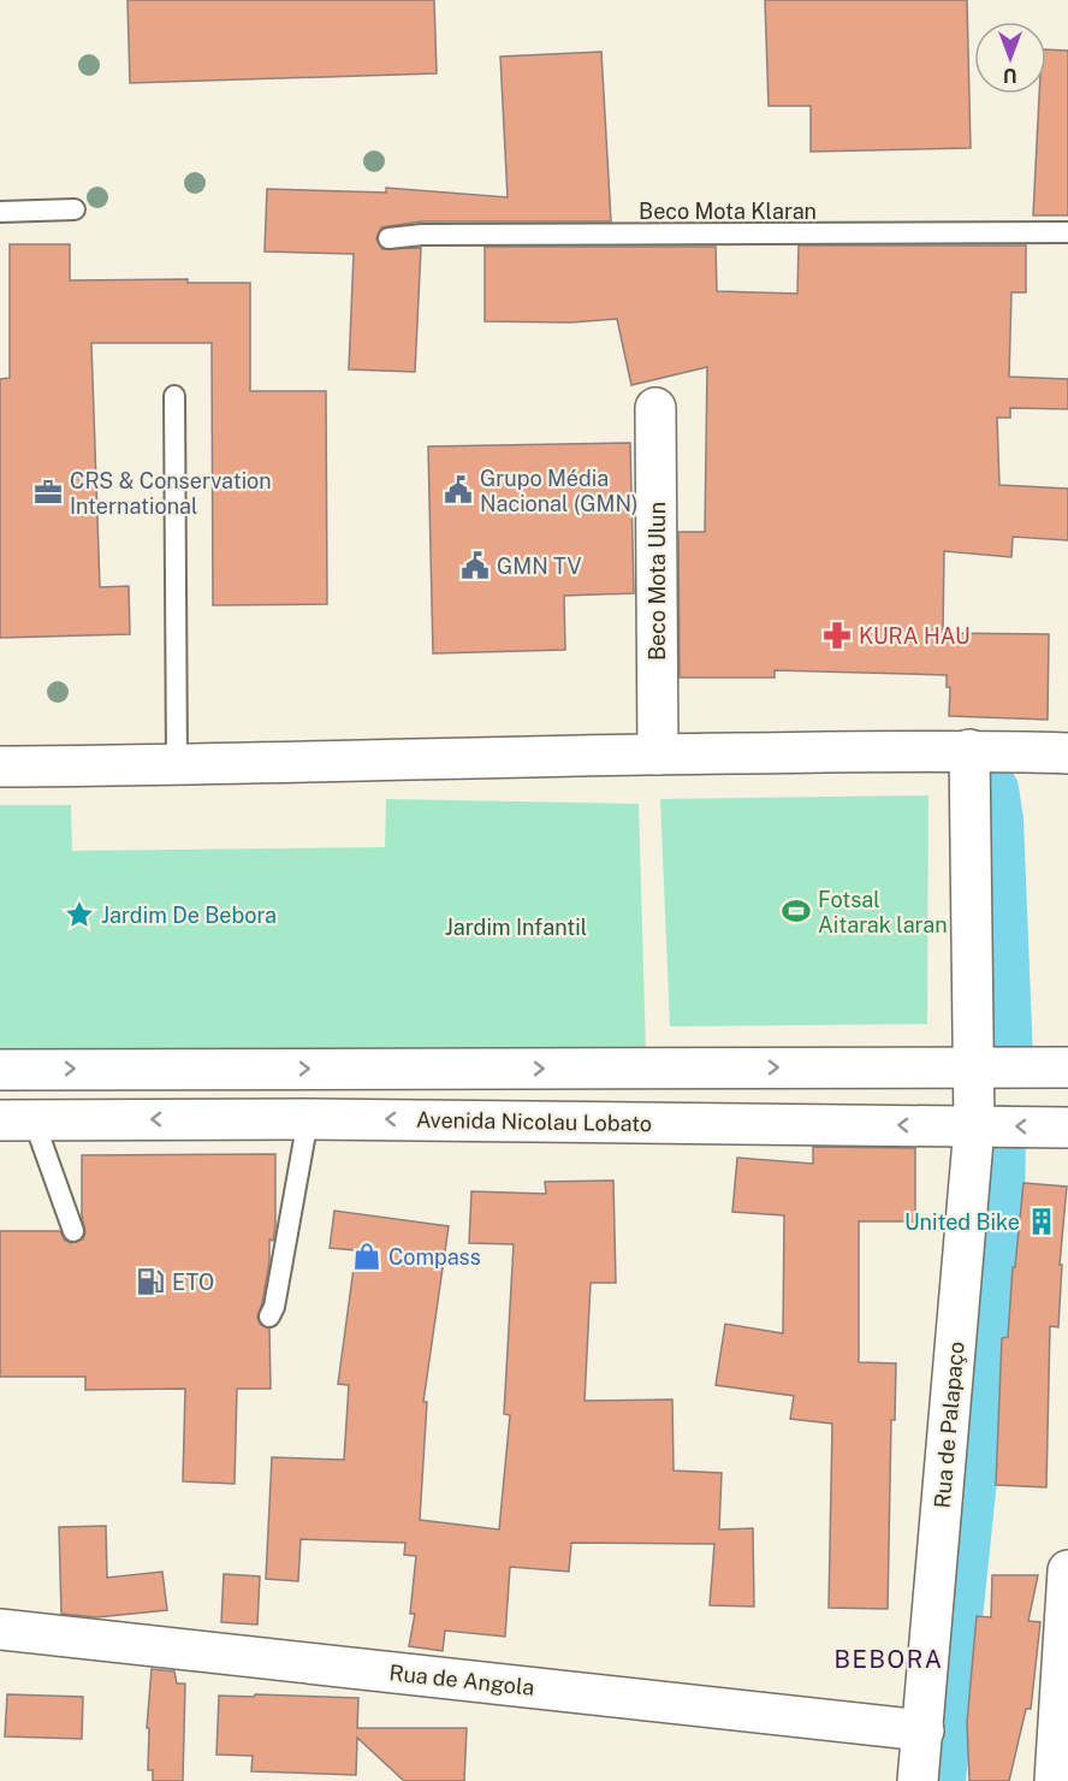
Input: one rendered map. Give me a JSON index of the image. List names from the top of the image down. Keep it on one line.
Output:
{"streets":{"street":["Beco Mota Ulun","Avenida Nicolau Lobato","Rua de Palapaço","Rua de Angola"],"lane":["Beco Mota Klaran"]},"crossings":[["Avenida Nicolau Lobato","Rua de Palapaço"],["Rua de Palapaço","Rua de Angola"]],"districts":["BEBORA"],"parks":["Jardim Infantil"],"places":{"public building":["Grupo Média Nacional (GMN)","GMN TV"],"office":["CRS & Conservation International"],"pharmacy":["KURA HAU"],"sports":["Fotsal Aitarak laran"],"place":["Jardim De Bebora"],"building":["United Bike"],"shop":["Compass"],"fuel station":["ETO"]},"north":"bottom"}
